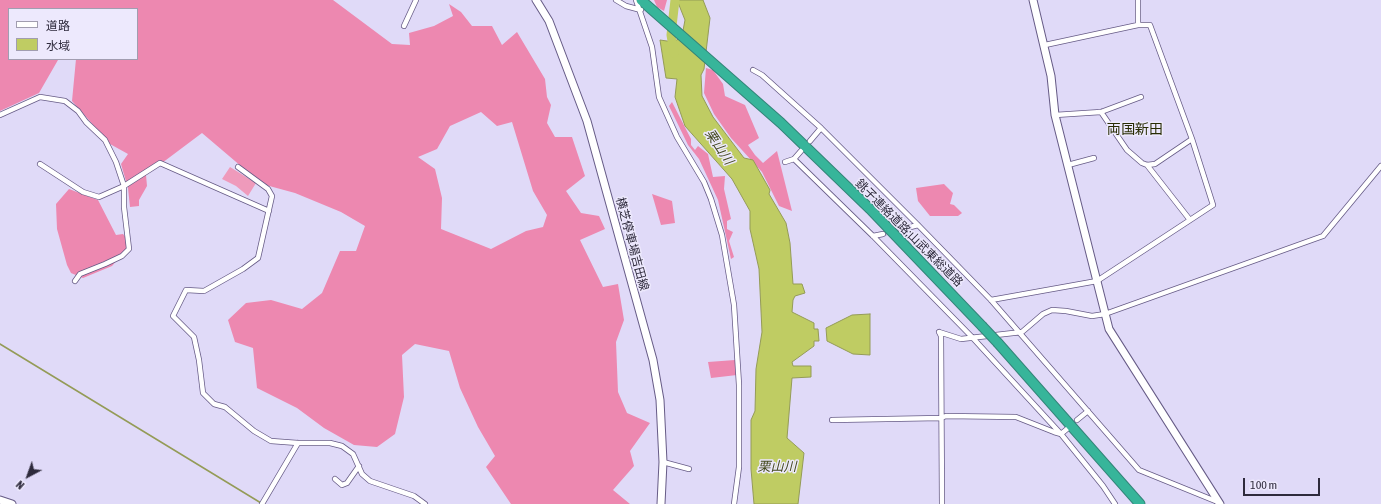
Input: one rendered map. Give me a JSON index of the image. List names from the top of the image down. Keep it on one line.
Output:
{"streets":{"highway":["銚子連絡道路;山武東総道路"],"street":["横芝停車場吉田線"]},"districts":["両国新田"],"water":["栗山川"],"legend":["道路","水域"],"scale_bar":"100 m","north":"bottom left"}
